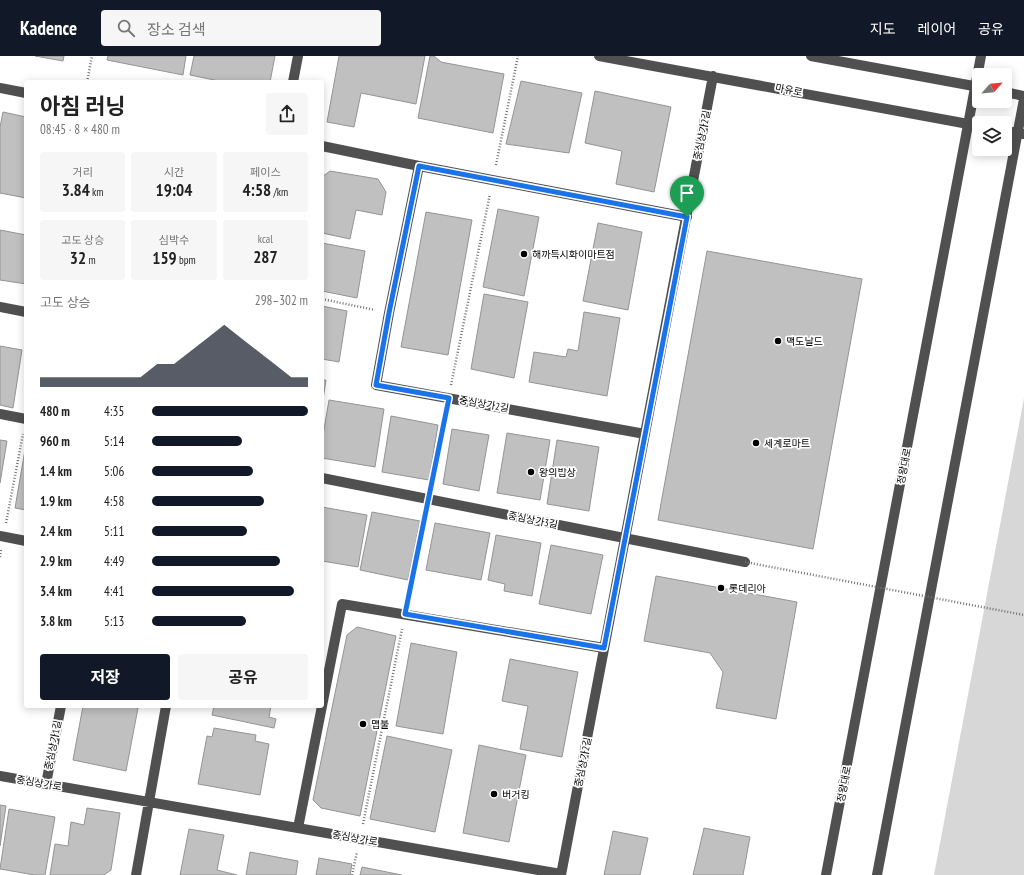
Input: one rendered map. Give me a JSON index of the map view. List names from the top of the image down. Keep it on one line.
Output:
{"streets":{"street":["마유로","중심상가2길","정왕대로","중심상가3길","중심상가1길","중심상가로"]},"crossings":[["마유로","중심상가2길"],["마유로","정왕대로"],["중심상가2길","중심상가3길"],["중심상가2길","중심상가로"],["중심상가1길","중심상가로"]],"places":["해까득시화이마트점","맥도날드","세계로마트","왕의밥상","롯데리아","맵불","버거킹"],"north":"top right","page":{"header":"Kadence","search":"장소 검색","nav":["지도","레이어","공유"],"heading":["아침 러닝","08:45 · 8 × 480 m"],"stats":[["거리","3.84 km"],["시간","19:04"],["페이스","4:58 /km"],["고도 상승","32 m"],["심박수","159 bpm"],["kcal","287"]],"chart":["고도 상승","298–302 m"],"list":[{"name":"480 m","note":"4:35"},{"name":"960 m","note":"5:14"},{"name":"1.4 km","note":"5:06"},{"name":"1.9 km","note":"4:58"},{"name":"2.4 km","note":"5:11"},{"name":"2.9 km","note":"4:49"},{"name":"3.4 km","note":"4:41"},{"name":"3.8 km","note":"5:13"}],"buttons":["저장","공유"]}}
